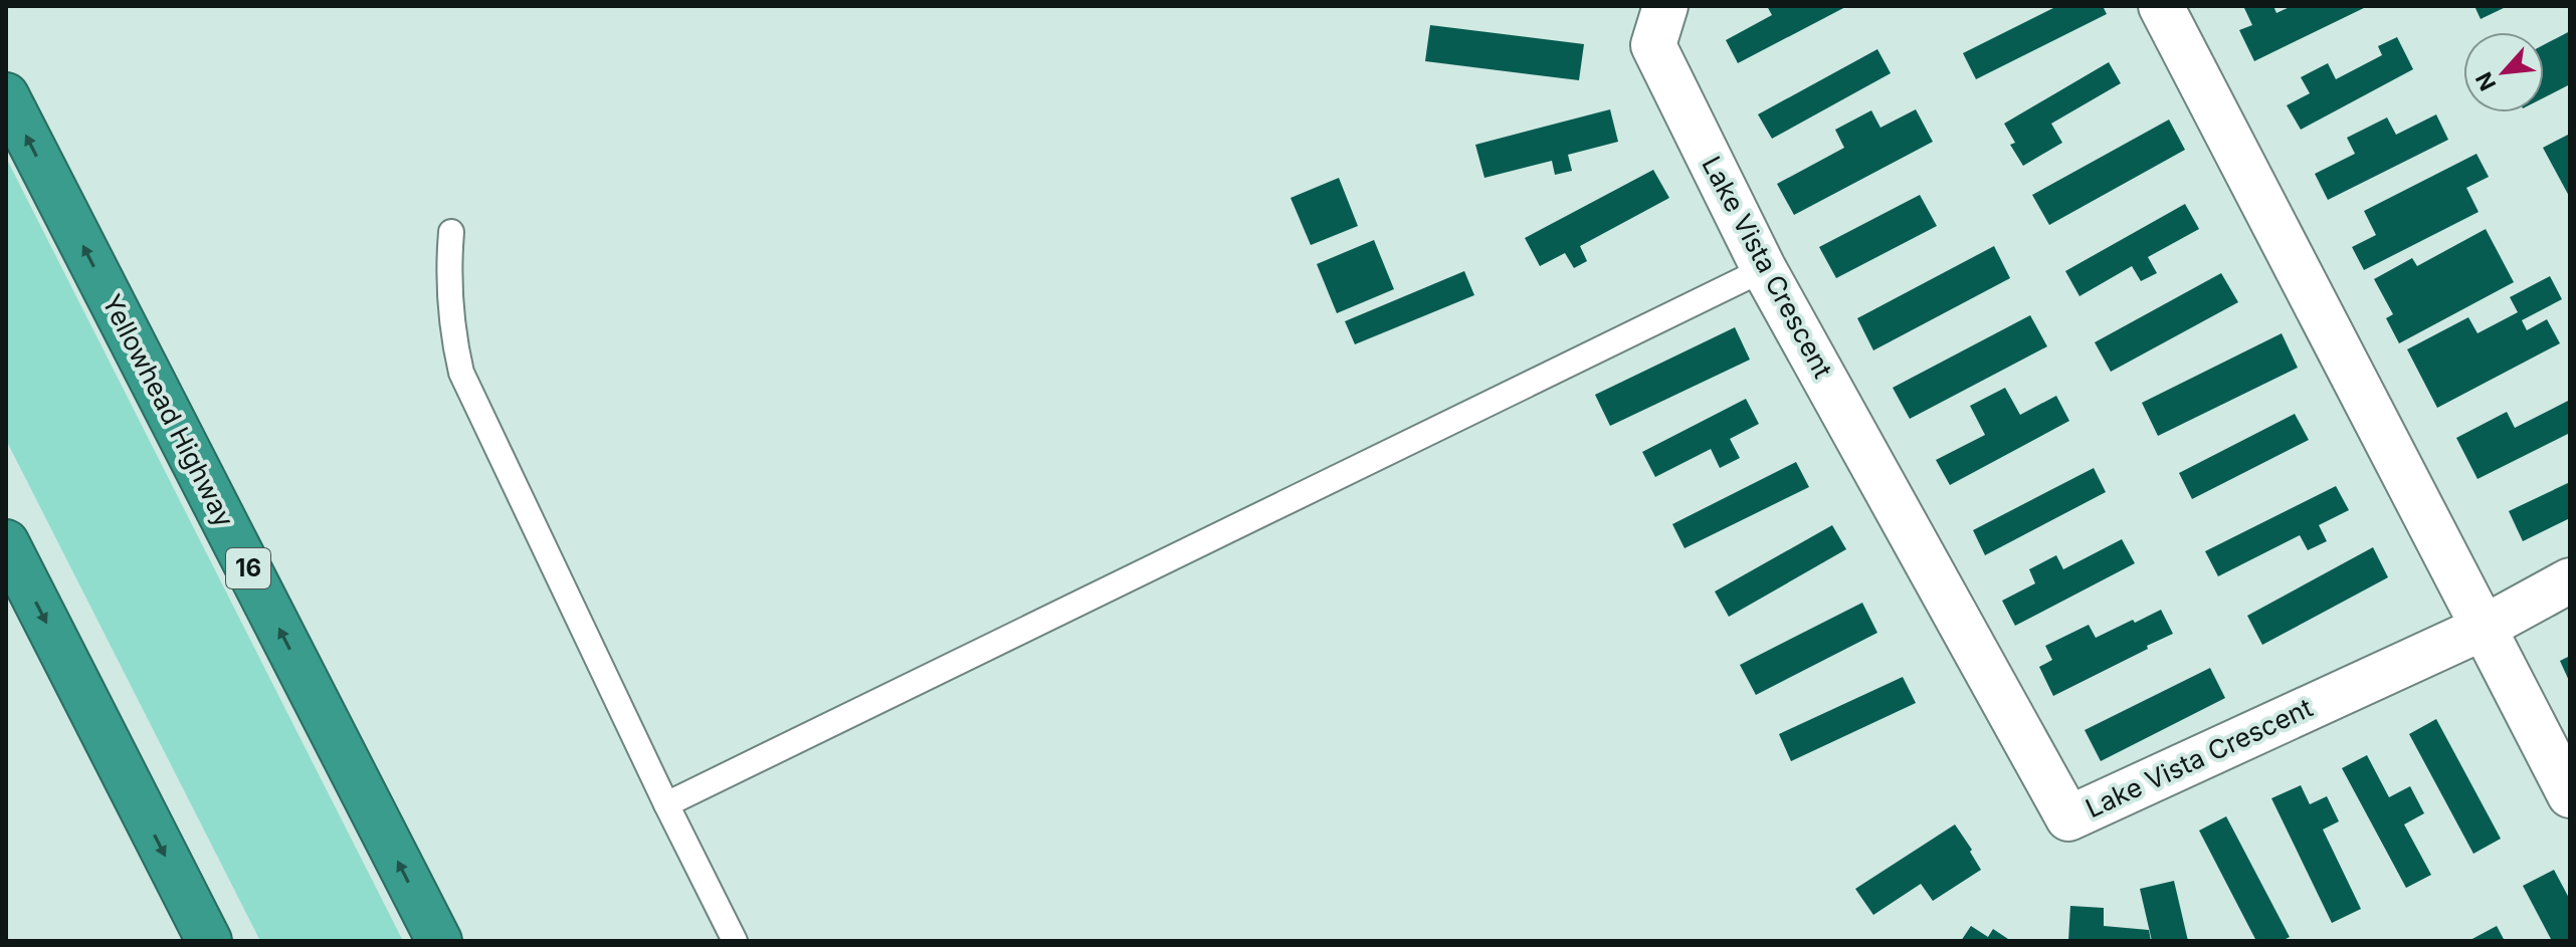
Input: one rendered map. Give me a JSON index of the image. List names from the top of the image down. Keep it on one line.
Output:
{"streets":{"highway":["Yellowhead Highway","16"],"street":["Lake Vista Crescent"]},"north":"bottom left"}
